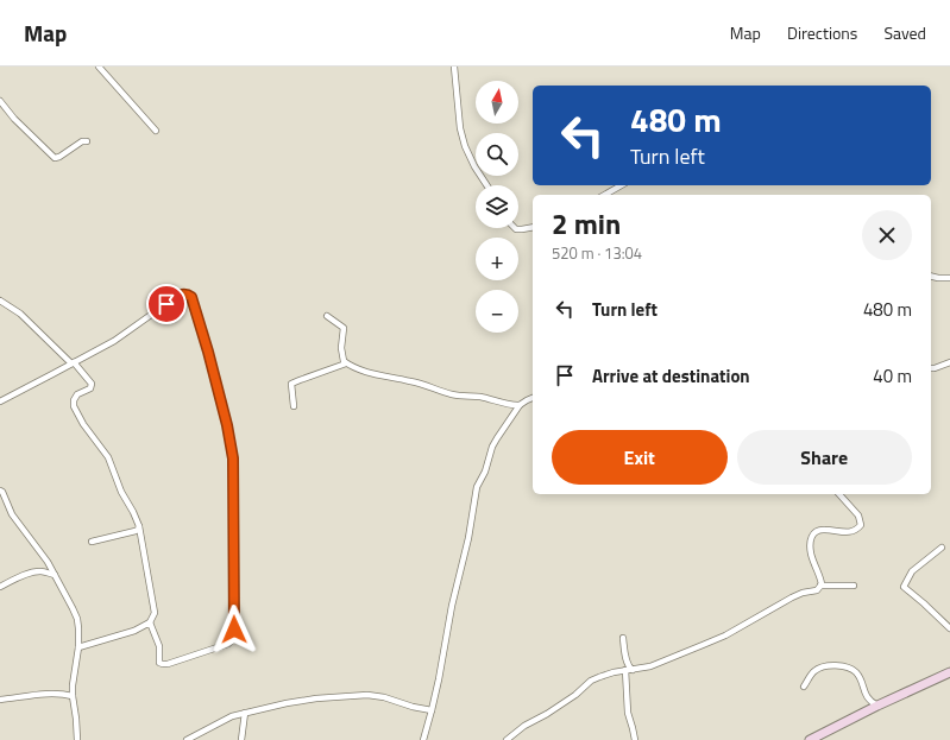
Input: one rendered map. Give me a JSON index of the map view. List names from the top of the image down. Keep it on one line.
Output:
{"north":"top","page":{"header":"Map","nav":["Map","Directions","Saved"],"map_buttons":["+","−"],"turn":["480 m","Turn left"],"heading":["2 min","520 m · 13:04"],"list":[{"name":"Turn left","value":"480 m"},{"name":"Arrive at destination","value":"40 m"}],"buttons":["Exit","Share"]}}
